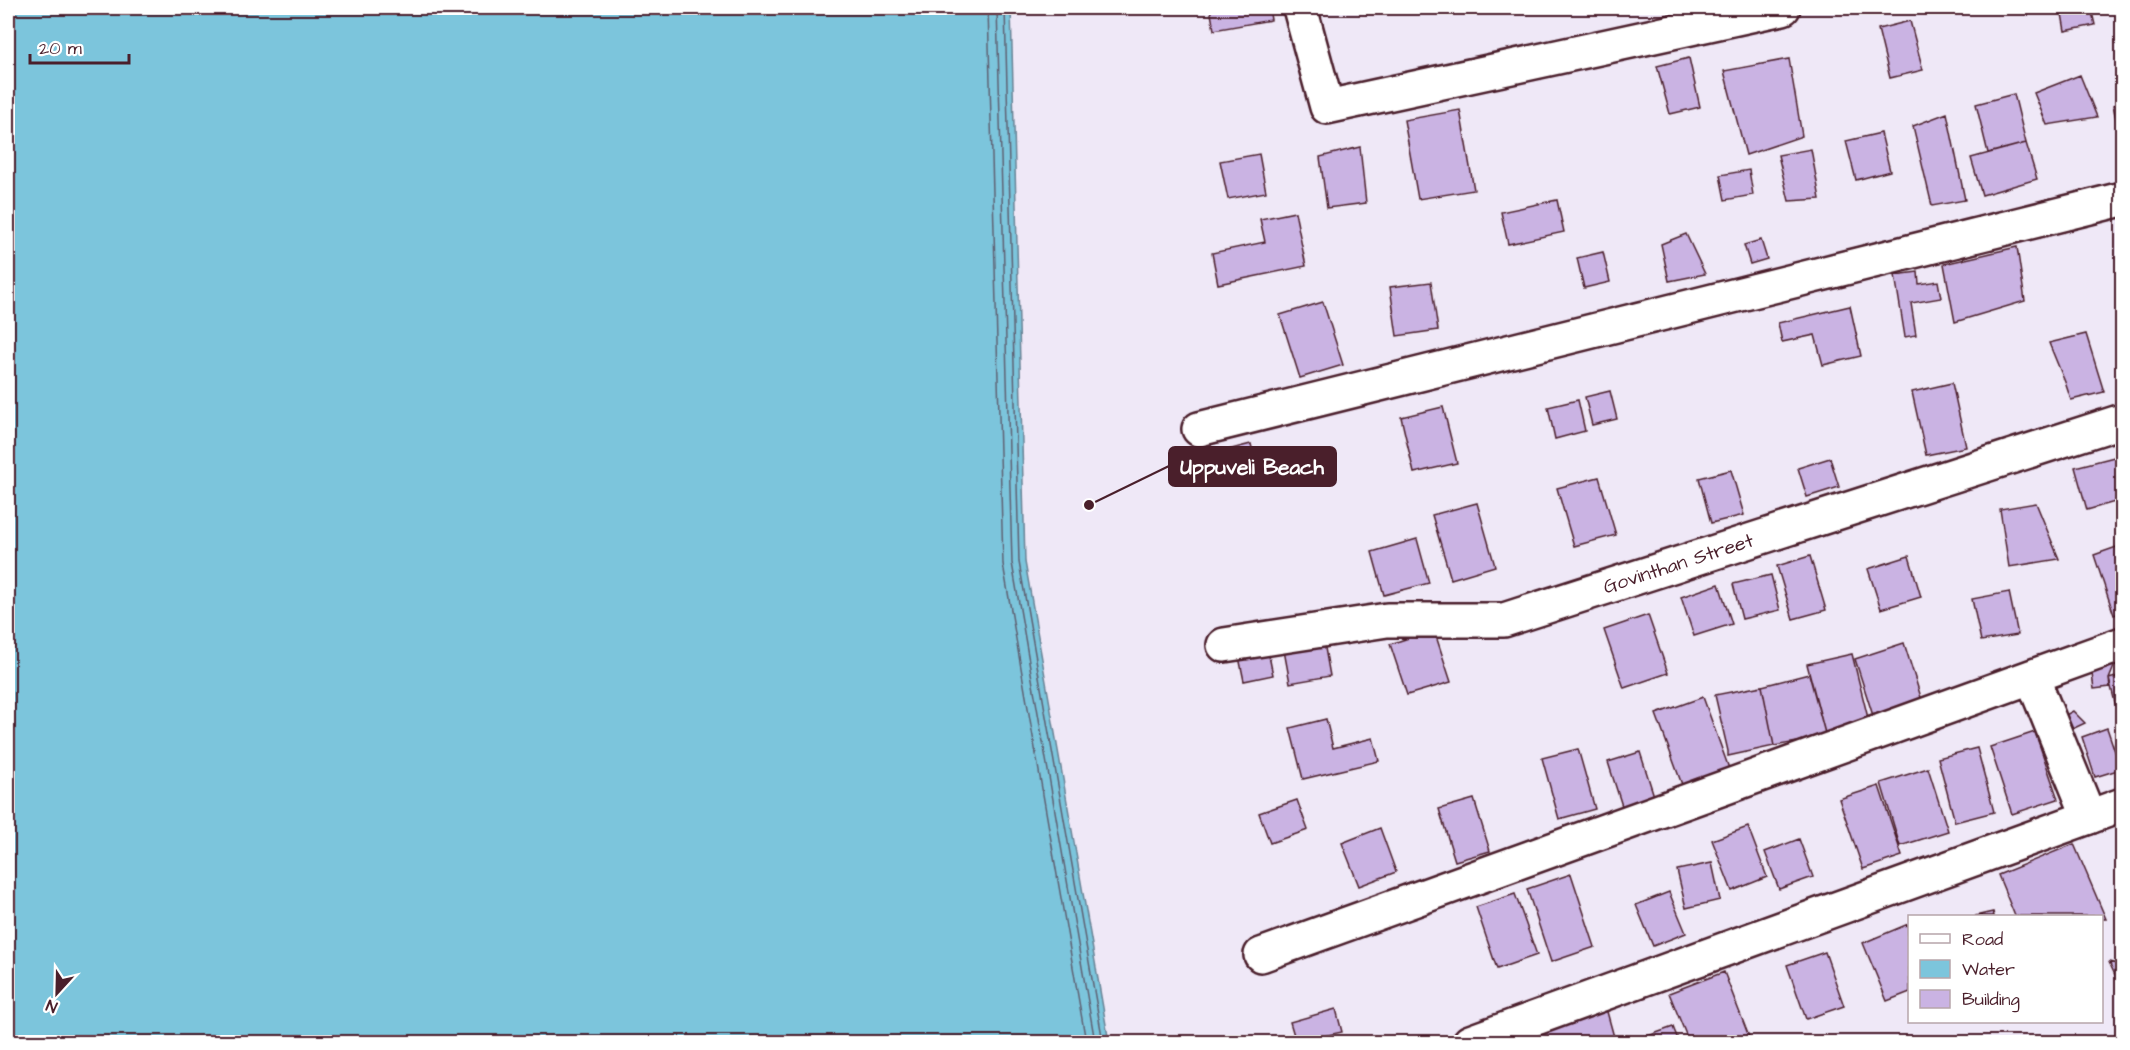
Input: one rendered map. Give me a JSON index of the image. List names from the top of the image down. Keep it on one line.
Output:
{"streets":{"street":["Govinthan Street"]},"places":["Uppuveli Beach"],"legend":["Road","Water","Building"],"scale_bar":"20 m","north":"bottom"}
